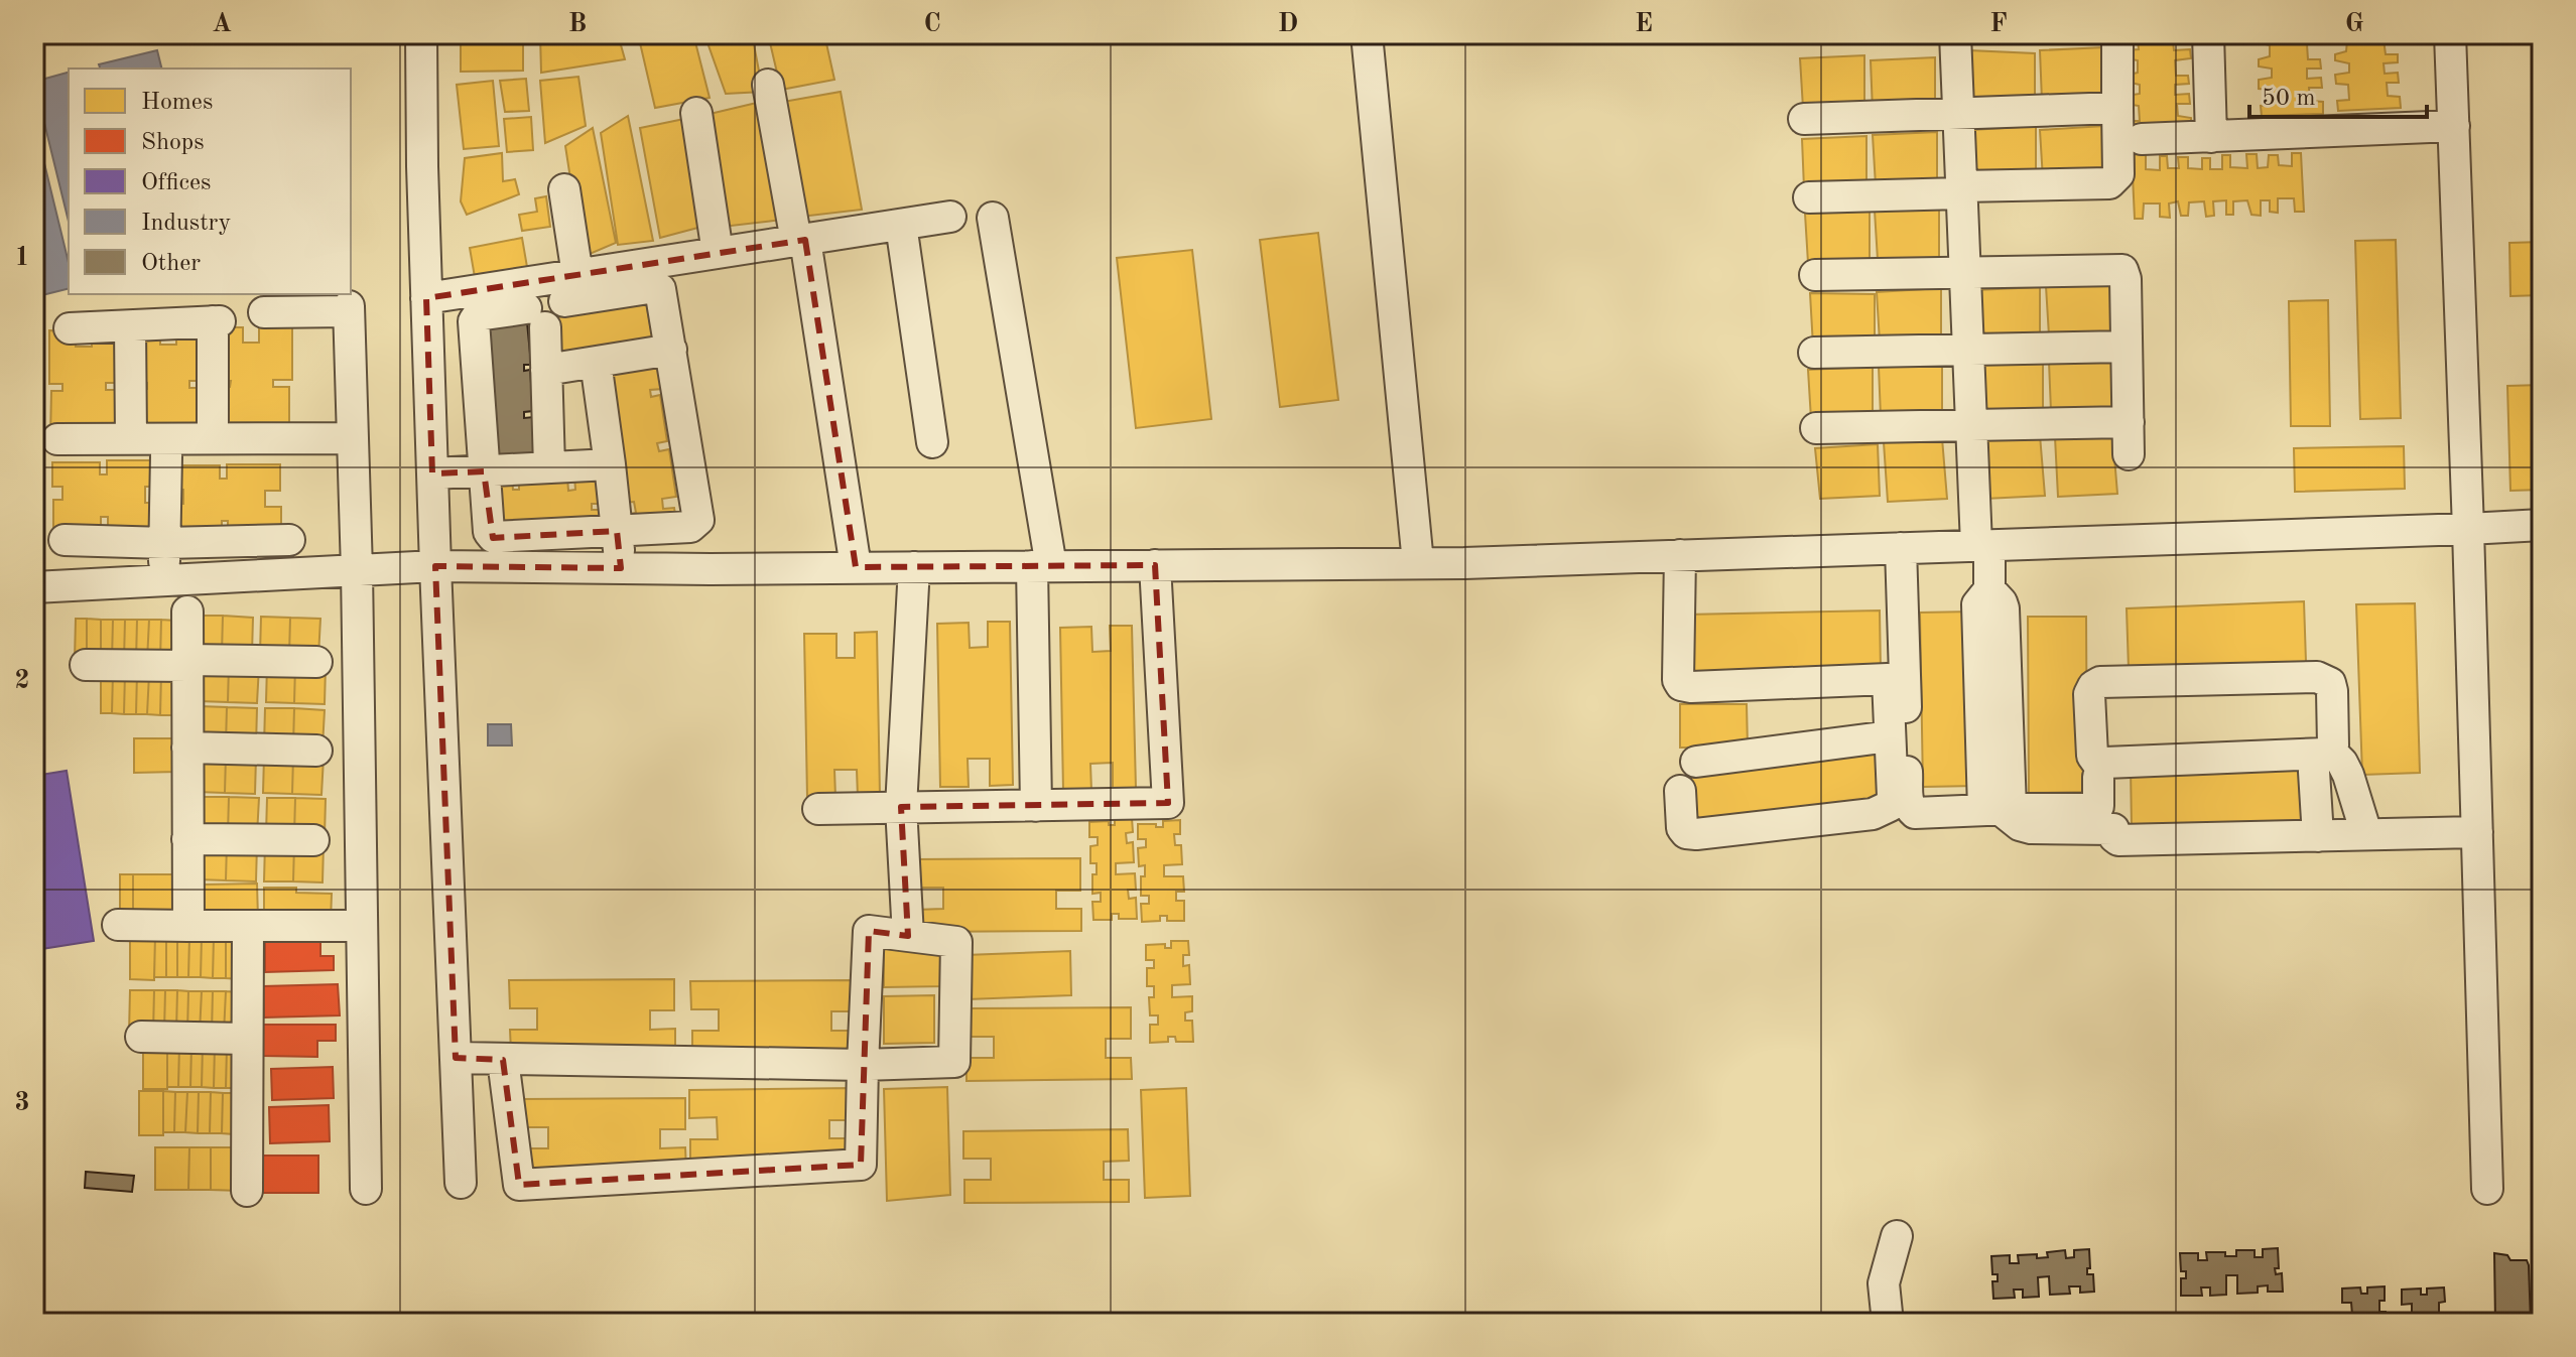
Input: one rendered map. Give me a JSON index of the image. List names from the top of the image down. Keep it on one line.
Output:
{"legend":["Homes","Shops","Offices","Industry","Other"],"scale_bar":"50 m","grid":{"columns":["A","B","C","D","E","F","G"],"rows":["1","2","3"]}}
